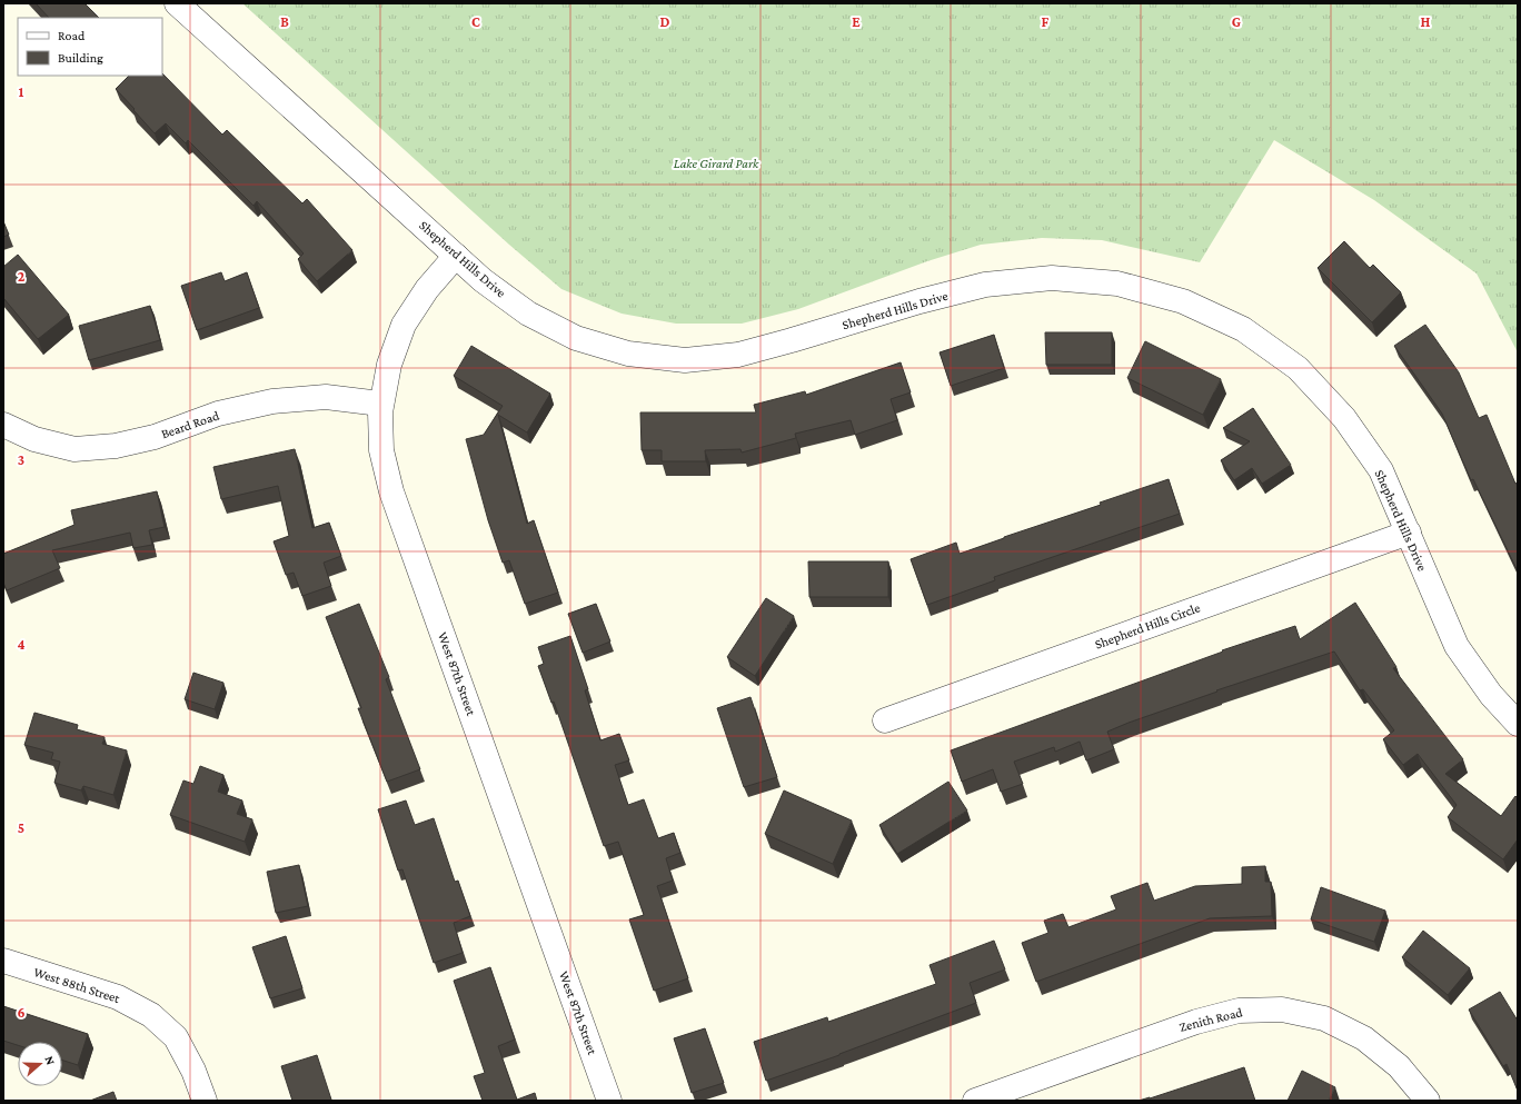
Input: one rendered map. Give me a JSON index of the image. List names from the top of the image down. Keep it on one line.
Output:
{"streets":{"street":["Shepherd Hills Drive","Beard Road","Shepherd Hills Circle","West 87th Street","West 88th Street","Zenith Road"]},"crossings":[["Shepherd Hills Drive","Shepherd Hills Circle"],["Shepherd Hills Drive","West 87th Street"],["Beard Road","West 87th Street"]],"parks":["Lake Girard Park"],"legend":["Road","Building"],"north":"right","grid":{"columns":["B","C","D","E","F","G","H"],"rows":["1","2","3","4","5","6"]}}
